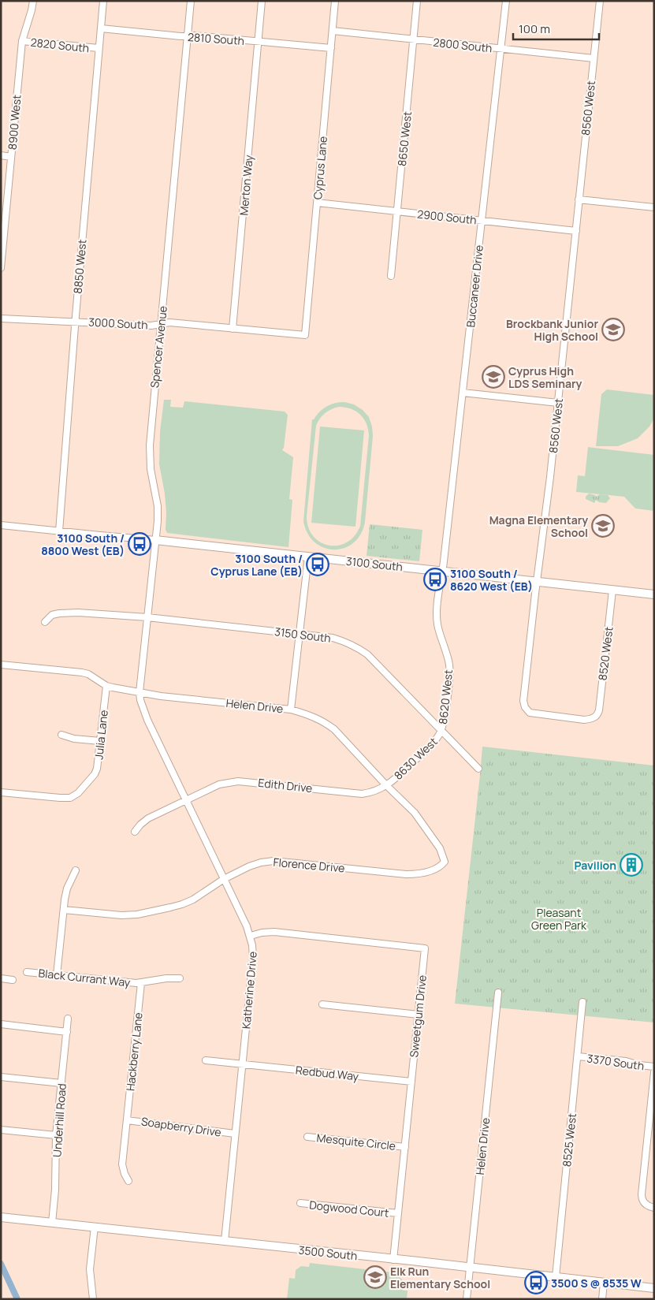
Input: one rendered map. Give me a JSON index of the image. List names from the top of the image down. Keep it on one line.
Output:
{"streets":{"street":["2810 South","2820 South","2800 South","8560 West","8900 West","8650 West","Cyprus Lane","Merton Way","2900 South","8850 West","Buccaneer Drive","3000 South","Spencer Avenue","3100 South","3150 South","8520 West","8620 West","Helen Drive","Julia Lane","8630 West","Edith Drive","Florence Drive","Black Currant Way","Katherine Drive","Sweetgum Drive","Hackberry Lane","3370 South","Redbud Way","Underhill Road","Soapberry Drive","8525 West","Mesquite Circle","Dogwood Court","3500 South"]},"crossings":[["2810 South","Cyprus Lane"],["2810 South","Merton Way"],["2810 South","8850 West"],["2810 South","Spencer Avenue"],["2820 South","8900 West"],["2820 South","8850 West"],["2800 South","8560 West"],["2800 South","8650 West"],["2800 South","Cyprus Lane"],["2800 South","Buccaneer Drive"],["8560 West","2900 South"],["8560 West","3100 South"],["8560 West","8520 West"],["8650 West","2900 South"],["Cyprus Lane","2900 South"],["Cyprus Lane","3000 South"],["Merton Way","3000 South"],["2900 South","Buccaneer Drive"],["8850 West","3000 South"],["8850 West","3100 South"],["Buccaneer Drive","3100 South"],["Buccaneer Drive","8620 West"],["3000 South","Spencer Avenue"],["Spencer Avenue","3100 South"],["Spencer Avenue","3150 South"],["Spencer Avenue","Helen Drive"],["Spencer Avenue","Katherine Drive"],["3100 South","8520 West"],["3100 South","8620 West"],["3150 South","8620 West"],["3150 South","8630 West"],["8620 West","8630 West"],["Helen Drive","Julia Lane"],["Helen Drive","8630 West"],["Helen Drive","Edith Drive"],["Helen Drive","Florence Drive"],["Helen Drive","Katherine Drive"],["Helen Drive","3500 South"],["8630 West","Edith Drive"],["Edith Drive","Katherine Drive"],["Florence Drive","Katherine Drive"],["Black Currant Way","Hackberry Lane"],["Katherine Drive","Sweetgum Drive"],["Katherine Drive","Redbud Way"],["Katherine Drive","Soapberry Drive"],["Katherine Drive","3500 South"],["Sweetgum Drive","Redbud Way"],["Sweetgum Drive","Mesquite Circle"],["Sweetgum Drive","Dogwood Court"],["Sweetgum Drive","3500 South"],["Hackberry Lane","Soapberry Drive"],["3370 South","8525 West"],["Underhill Road","3500 South"],["8525 West","3500 South"]],"parks":["Pleasant Green Park"],"places":{"school or university":["Brockbank Junior High School","Cyprus High LDS Seminary","Magna Elementary School","Elk Run Elementary School"],"bus stop":["3100 South / 8800 West (EB)","3100 South / Cyprus Lane (EB)","3100 South / 8620 West (EB)","3500 S @ 8535 W"],"building":["Pavilion"]},"scale_bar":"100 m"}
